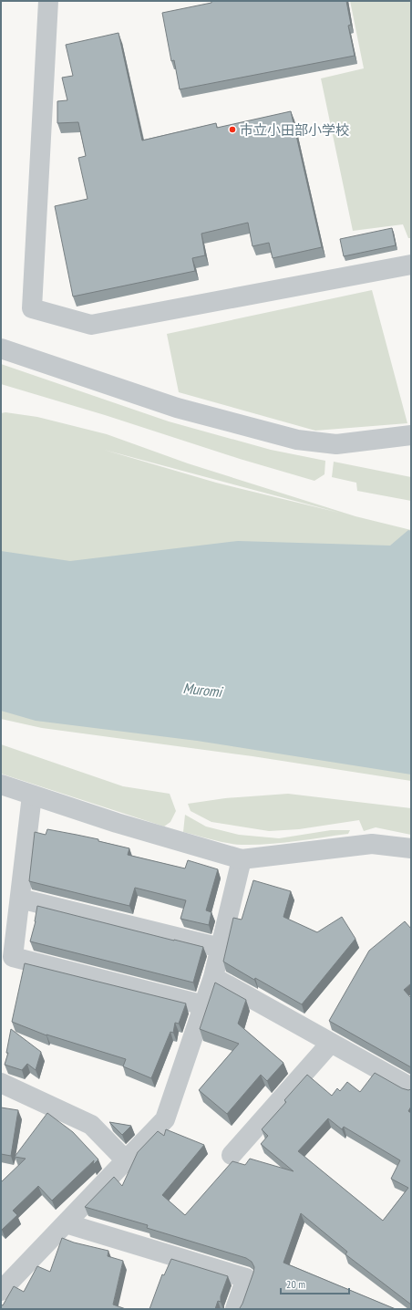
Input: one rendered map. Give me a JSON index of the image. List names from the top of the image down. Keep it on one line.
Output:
{"water":["Muromi"],"places":["市立小田部小学校"],"scale_bar":"20 m"}
